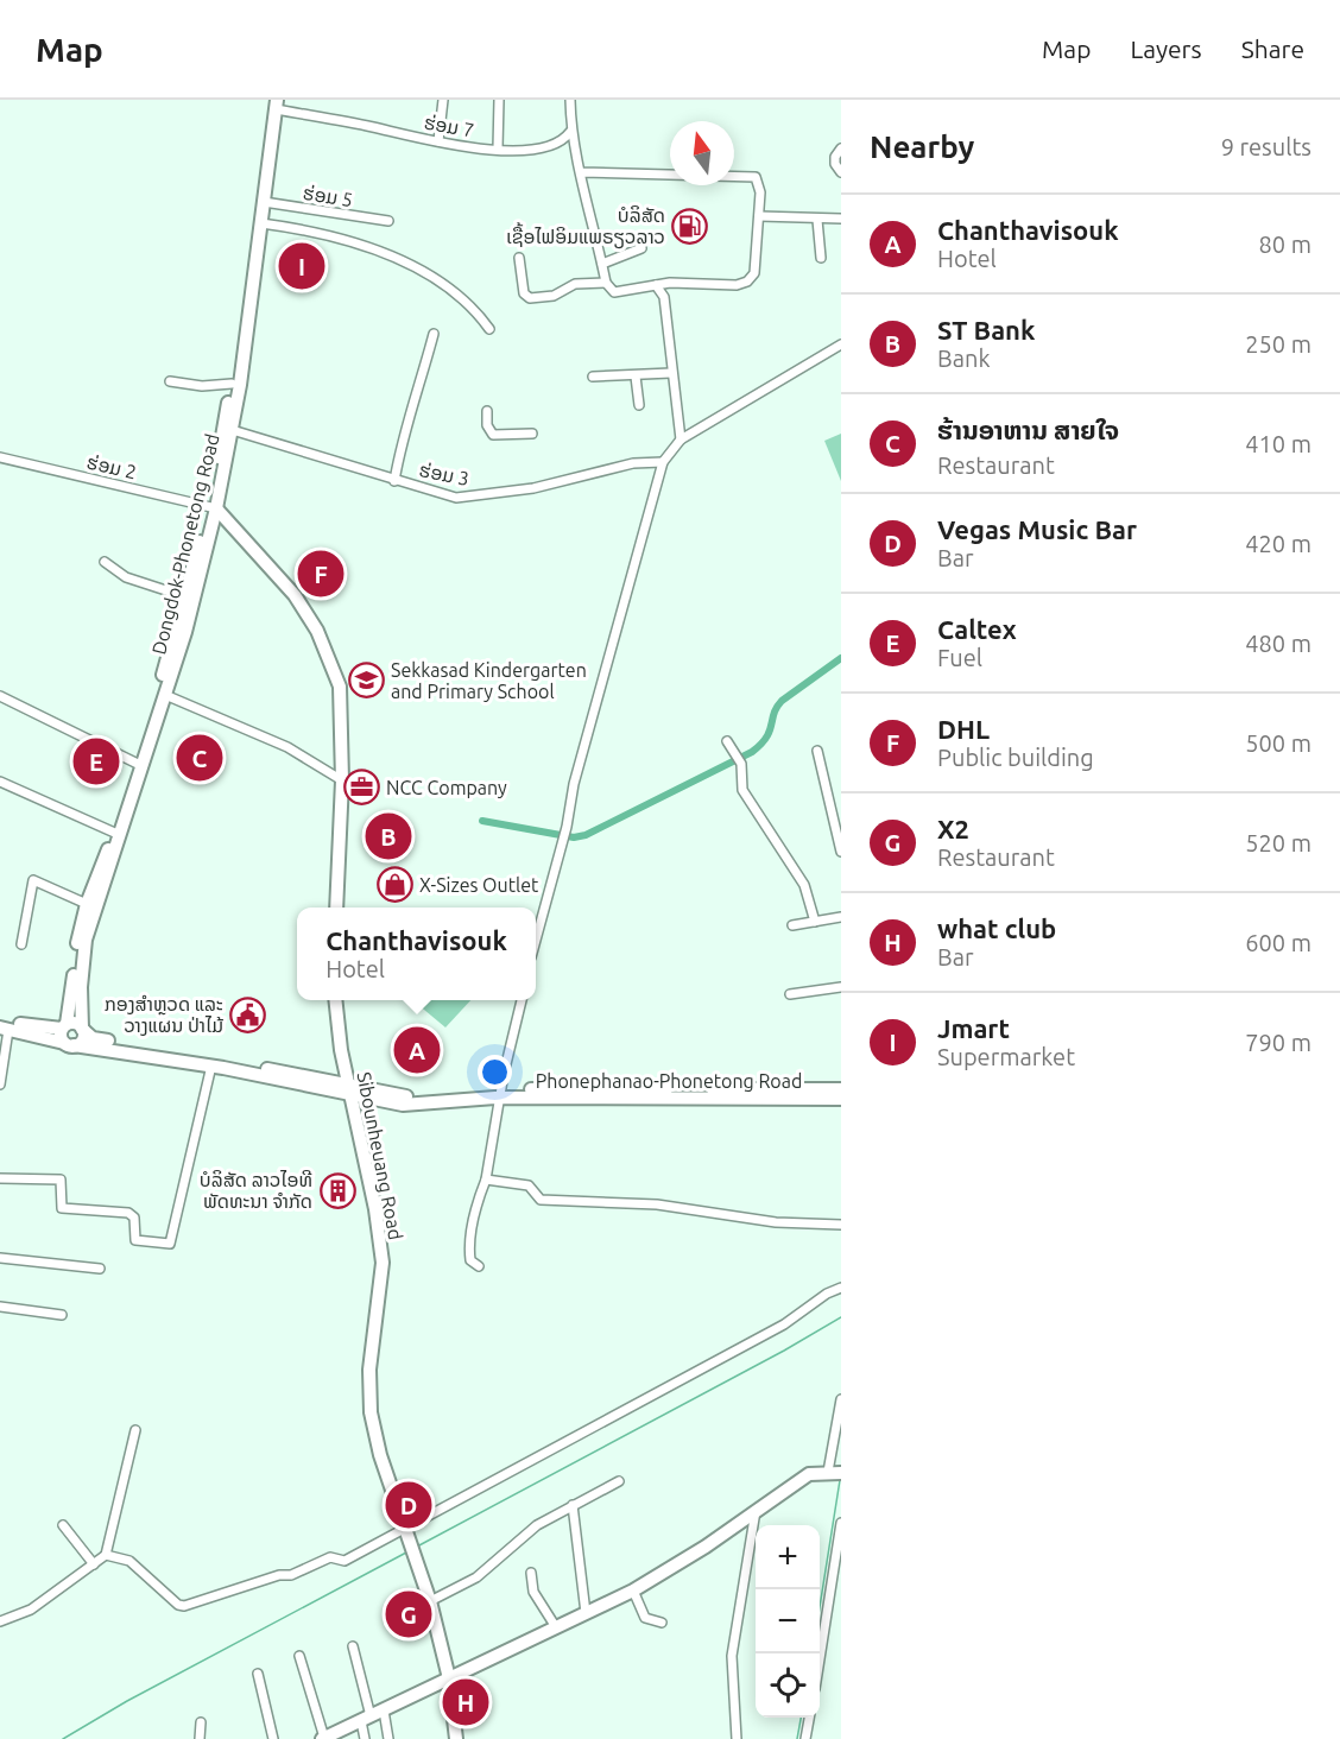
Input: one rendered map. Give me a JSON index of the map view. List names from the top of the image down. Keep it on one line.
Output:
{"streets":{"main road":["Dongdok-Phonetong Road","Phonephanao-Phonetong Road","Sibounheuang Road"],"street":["ຮ່ອມ 7","ຮ່ອມ 5","ຮ່ອມ 2","ຮ່ອມ 3"]},"crossings":[["ຮ່ອມ 7","Dongdok-Phonetong Road"],["ຮ່ອມ 5","Dongdok-Phonetong Road"],["ຮ່ອມ 2","Dongdok-Phonetong Road"],["ຮ່ອມ 3","Dongdok-Phonetong Road"],["Phonephanao-Phonetong Road","Sibounheuang Road"]],"places":{"fuel station":["ບໍລິສັດ ເຊື້ອໄຟອິມແພຣຽວລາວ"],"school or university":["Sekkasad Kindergarten and Primary School"],"office":["NCC Company"],"shop":["X-Sizes Outlet"],"public building":["ກອງສໍາຫຼວດ ແລະ ວາງແຜນ ປ່າໄມ້"],"building":["ບໍລິສັດ ລາວໄອທີ ພັດທະນາ ຈຳກັດ"]},"north":"top","page":{"header":"Map","nav":["Map","Layers","Share"],"heading":["Nearby","9 results"],"list":[{"mark":"A","name":"Chanthavisouk","note":"Hotel","value":"80 m"},{"mark":"B","name":"ST Bank","note":"Bank","value":"250 m"},{"mark":"C","name":"ຮ້ານອາຫານ ສາຍໃຈ","note":"Restaurant","value":"410 m"},{"mark":"D","name":"Vegas Music Bar","note":"Bar","value":"420 m"},{"mark":"E","name":"Caltex","note":"Fuel","value":"480 m"},{"mark":"F","name":"DHL","note":"Public building","value":"500 m"},{"mark":"G","name":"X2","note":"Restaurant","value":"520 m"},{"mark":"H","name":"what club","note":"Bar","value":"600 m"},{"mark":"I","name":"Jmart","note":"Supermarket","value":"790 m"}],"pins":["I","F","C","E","B","A","D","G","H"],"popup":["Chanthavisouk","Hotel"],"map_buttons":["+","−"]}}
